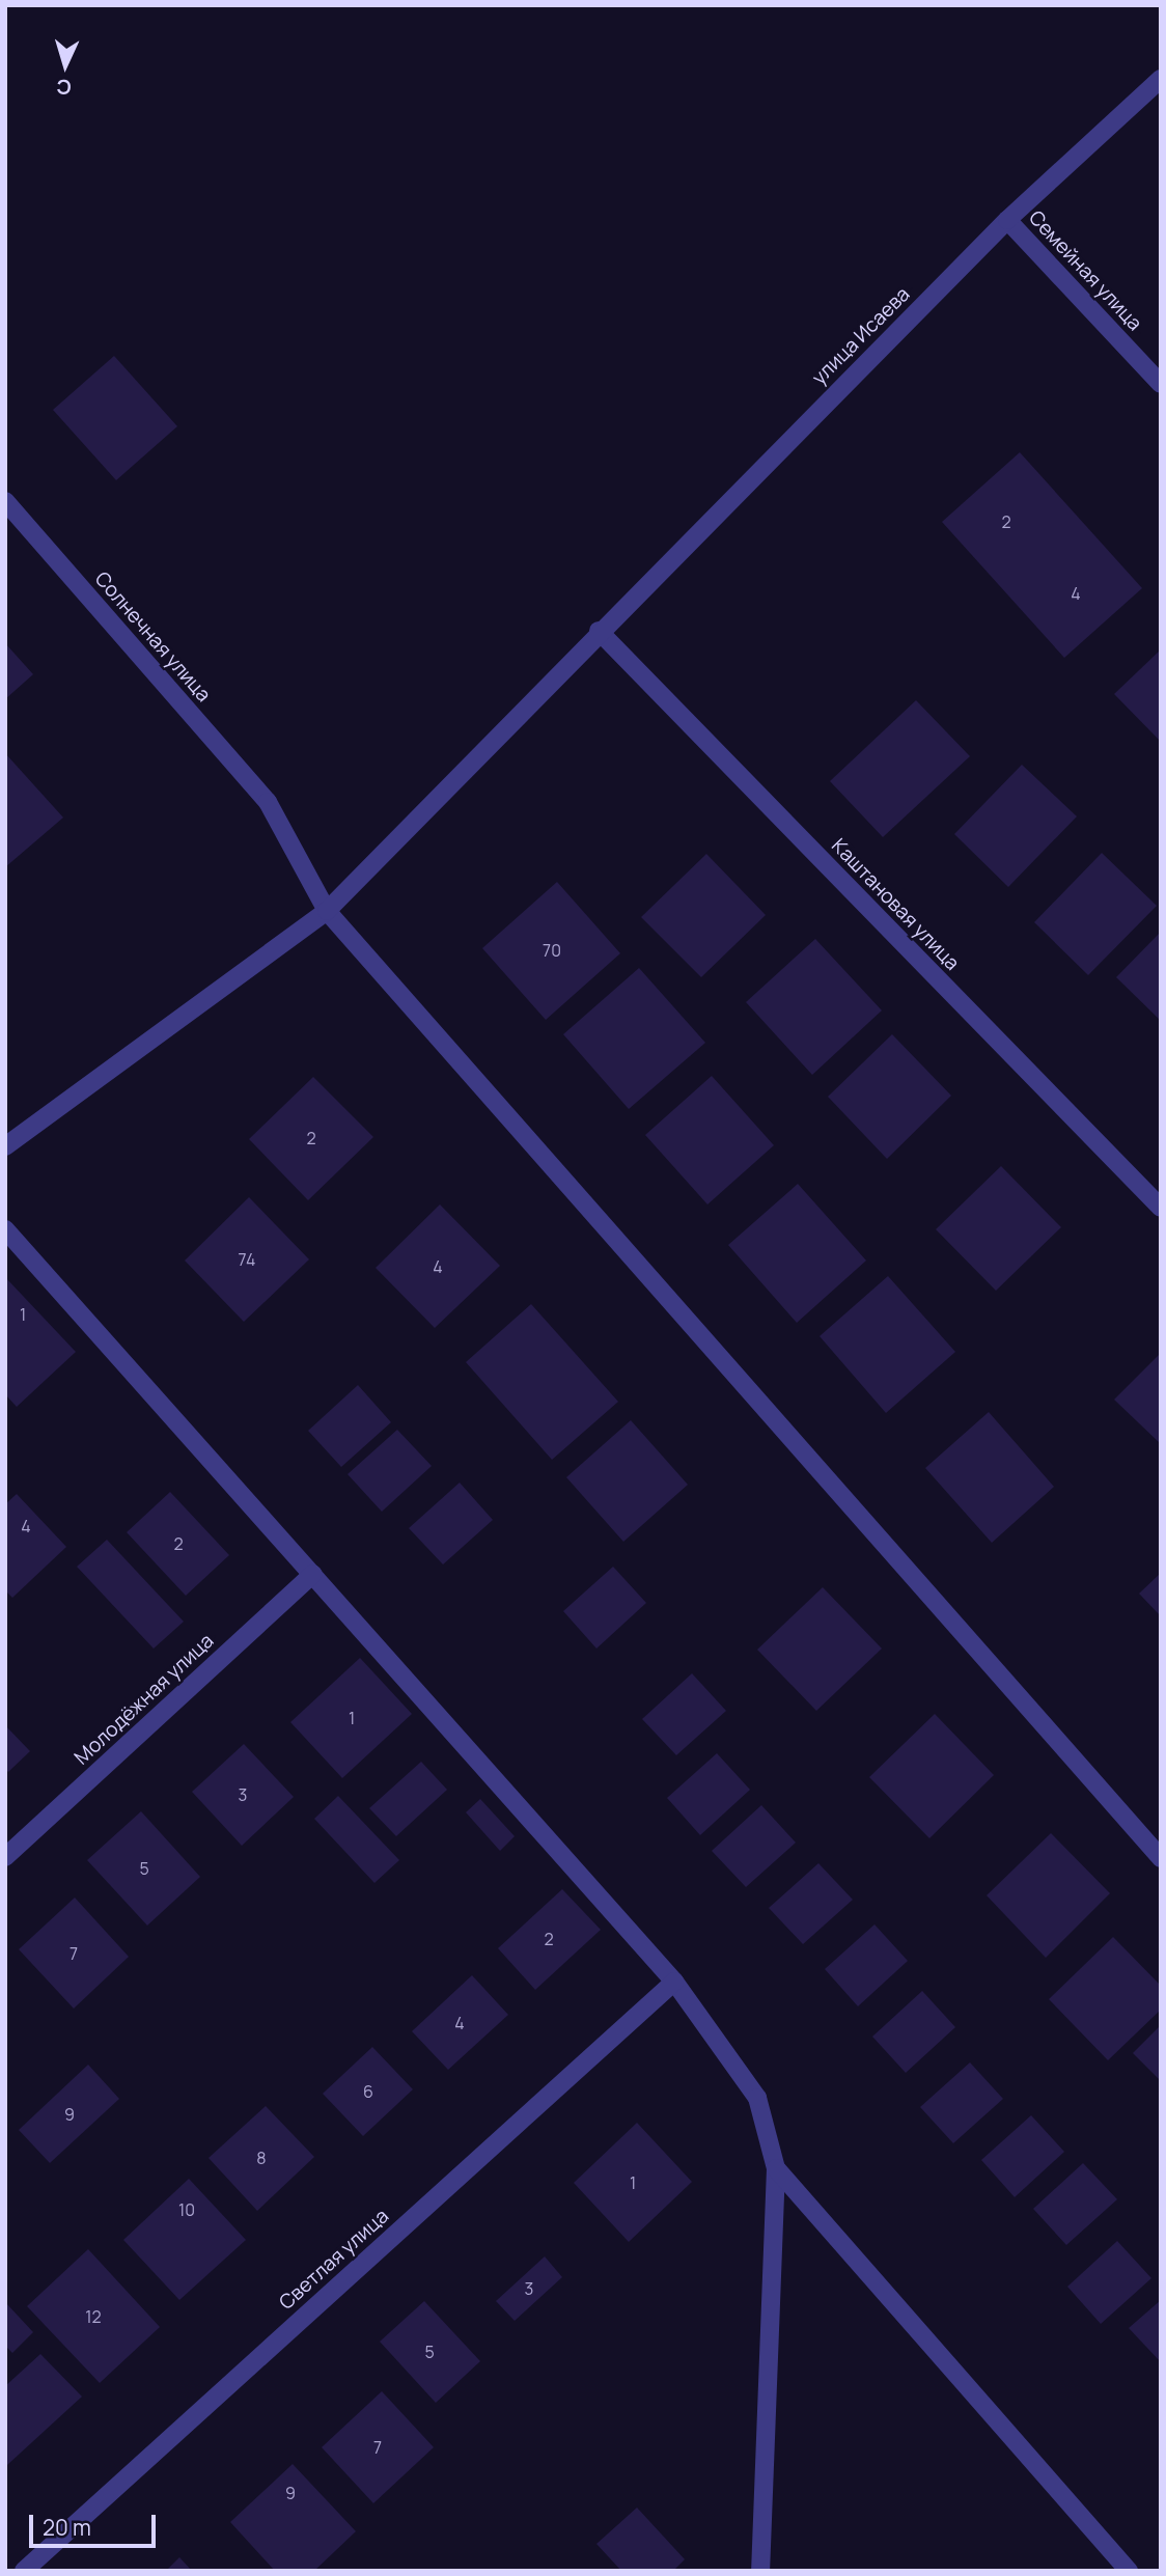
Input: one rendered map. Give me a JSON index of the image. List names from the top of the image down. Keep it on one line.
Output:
{"streets":{"street":["Семейная улица","улица Исаева","Солнечная улица","Каштановая улица","Молодёжная улица","Светлая улица"]},"crossings":[["Семейная улица","улица Исаева"],["улица Исаева","Солнечная улица"],["улица Исаева","Каштановая улица"]],"house_numbers":["2","4","70","2","74","4","1","4","2","1","3","5","2","7","4","6","9","8","1","10","3","12","5","7","9"],"scale_bar":"20 m","north":"bottom"}
